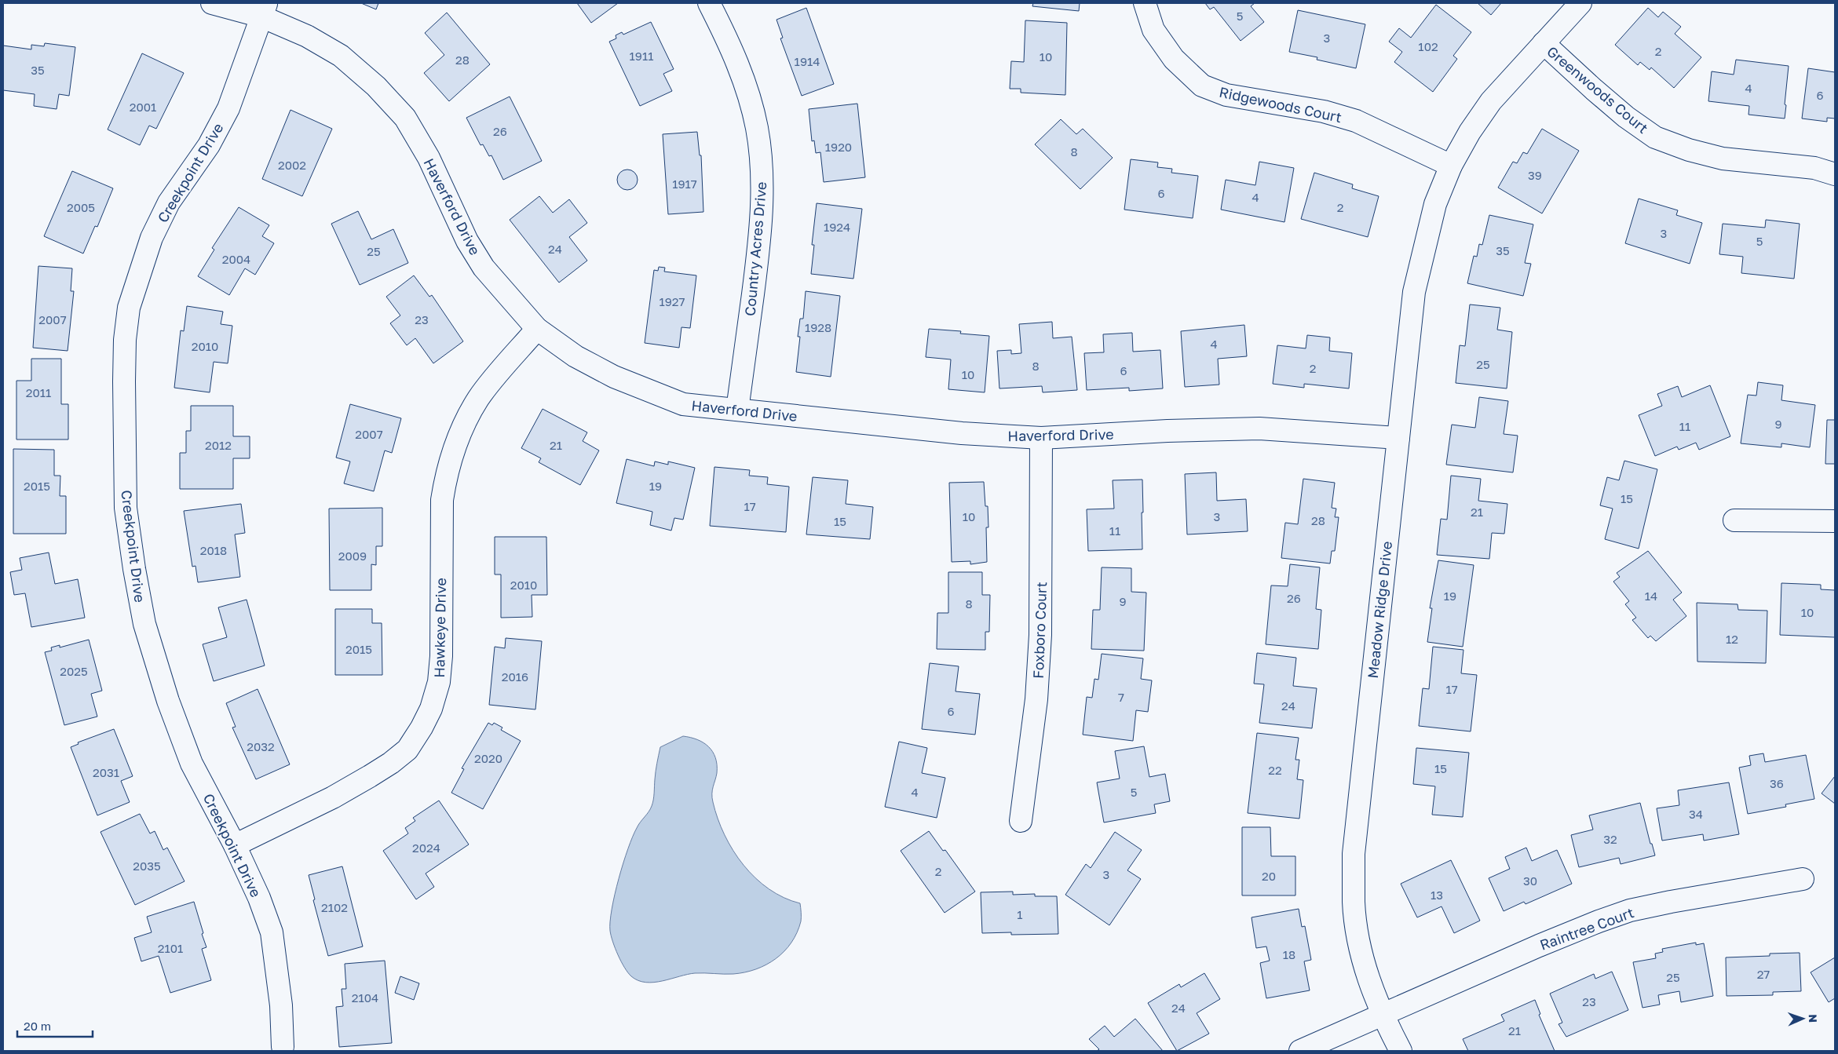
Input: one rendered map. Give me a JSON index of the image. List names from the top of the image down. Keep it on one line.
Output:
{"streets":{"street":["Greenwoods Court","Ridgewoods Court","Creekpoint Drive","Haverford Drive","Country Acres Drive","Meadow Ridge Drive","Hawkeye Drive","Foxboro Court","Raintree Court"]},"crossings":[["Greenwoods Court","Meadow Ridge Drive"],["Ridgewoods Court","Meadow Ridge Drive"],["Creekpoint Drive","Haverford Drive"],["Creekpoint Drive","Hawkeye Drive"],["Haverford Drive","Country Acres Drive"],["Haverford Drive","Meadow Ridge Drive"],["Haverford Drive","Hawkeye Drive"],["Haverford Drive","Foxboro Court"],["Meadow Ridge Drive","Raintree Court"]],"house_numbers":["5","3","102","2","1911","10","28","1914","35","4","6","2001","26","1920","8","2002","39","1917","6","4","2005","2","1924","3","5","24","35","25","2004","1927","2007","23","1928","4","2010","25","8","2","6","10","2011","9","11","2007","2012","21","2015","19","15","17","21","10","3","28","15","11","2018","2009","2010","19","14","26","9","8","10","12","2015","2025","2016","17","7","24","6","2032","2020","15","22","2031","36","4","5","34","32","2024","2035","2","3","20","30","13","2102","1","2101","18","27","25","2104","23","24","21"],"scale_bar":"20 m","north":"right"}
